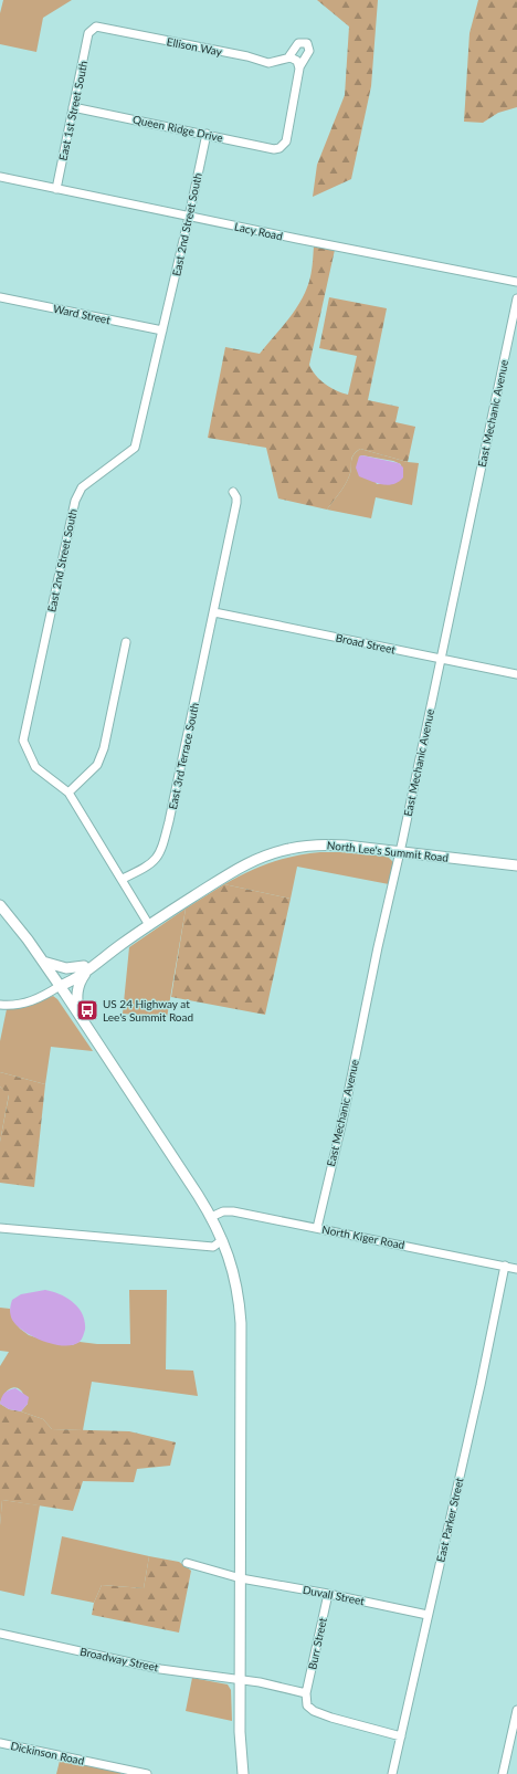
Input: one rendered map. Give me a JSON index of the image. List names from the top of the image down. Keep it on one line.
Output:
{"streets":{"main road":["North Lee's Summit Road"],"street":["Ellison Way","East 1st Street South","Queen Ridge Drive","East 2nd Street South","Lacy Road","Ward Street","East Mechanic Avenue","Broad Street","East 3rd Terrace South","North Kiger Road","East Parker Street","Duvall Street","Burr Street","Broadway Street","Dickinson Road"]},"crossings":[["Ellison Way","East 1st Street South"],["East 1st Street South","Queen Ridge Drive"],["East 1st Street South","Lacy Road"],["Queen Ridge Drive","East 2nd Street South"],["East 2nd Street South","Lacy Road"],["East 2nd Street South","Ward Street"],["East 2nd Street South","East 3rd Terrace South"],["East 2nd Street South","North Lee's Summit Road"],["East Mechanic Avenue","Broad Street"],["East Mechanic Avenue","North Lee's Summit Road"],["East Mechanic Avenue","North Kiger Road"],["Broad Street","East 3rd Terrace South"],["North Kiger Road","East Parker Street"],["East Parker Street","Duvall Street"],["Duvall Street","Burr Street"],["Burr Street","Broadway Street"]],"places":{"bus stop":["US 24 Highway at Lee's Summit Road"]}}
